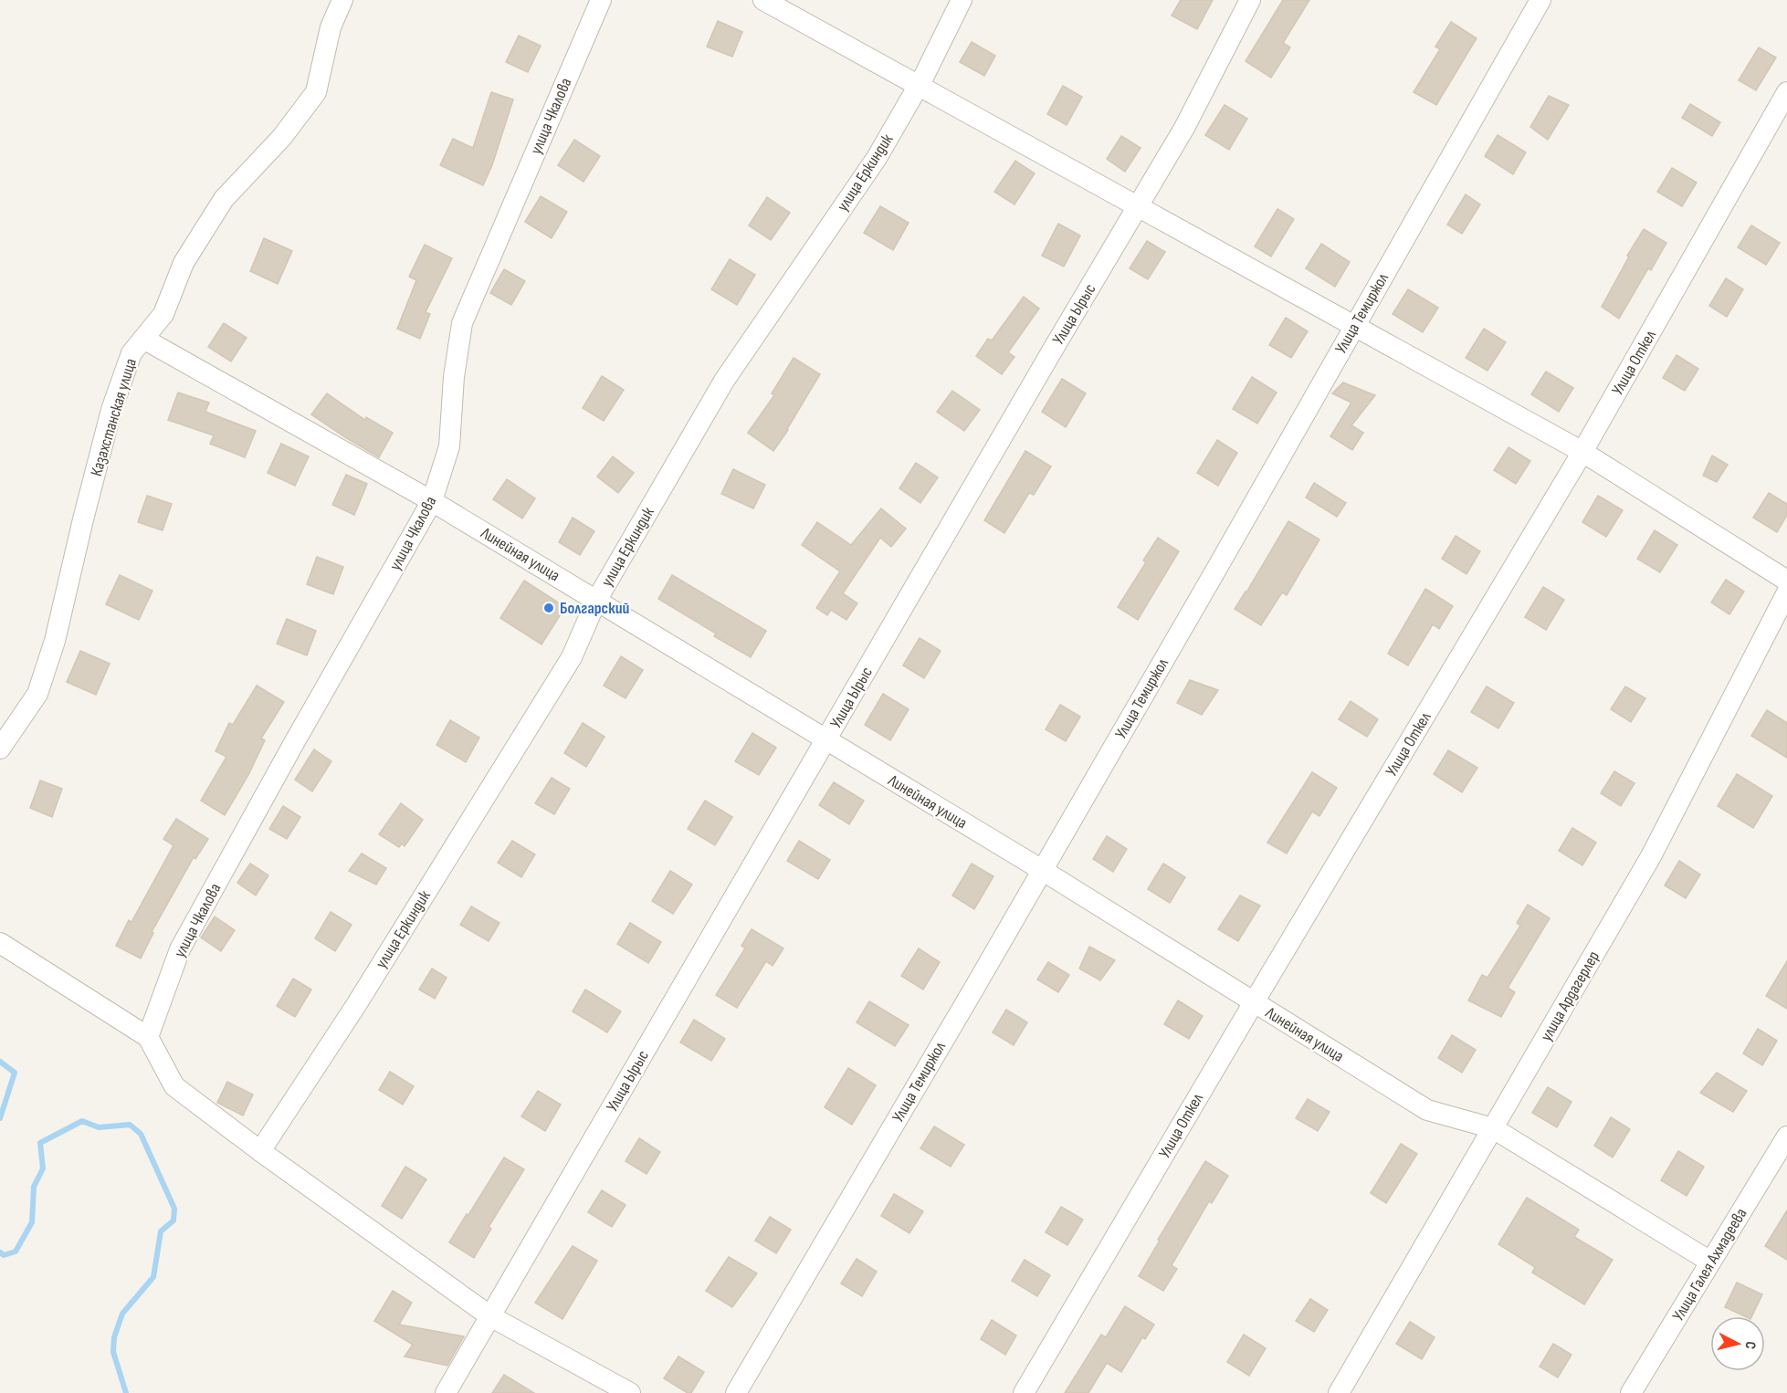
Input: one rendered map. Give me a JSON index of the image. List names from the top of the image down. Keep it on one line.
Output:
{"streets":{"street":["улица Чкалова","улица Еркиндик","Улица Темиржол","Улица Ырыс","Улица Откел","Казахстанская улица","Линейная улица","улица Ардагерлер","Улица Галея Ахмадеева"]},"crossings":[["улица Чкалова","Линейная улица"],["улица Еркиндик","Линейная улица"],["Улица Темиржол","Линейная улица"],["Улица Ырыс","Линейная улица"],["Улица Откел","Линейная улица"],["Казахстанская улица","Линейная улица"],["Линейная улица","улица Ардагерлер"],["Линейная улица","Улица Галея Ахмадеева"]],"places":["Болгарский"],"north":"right"}
